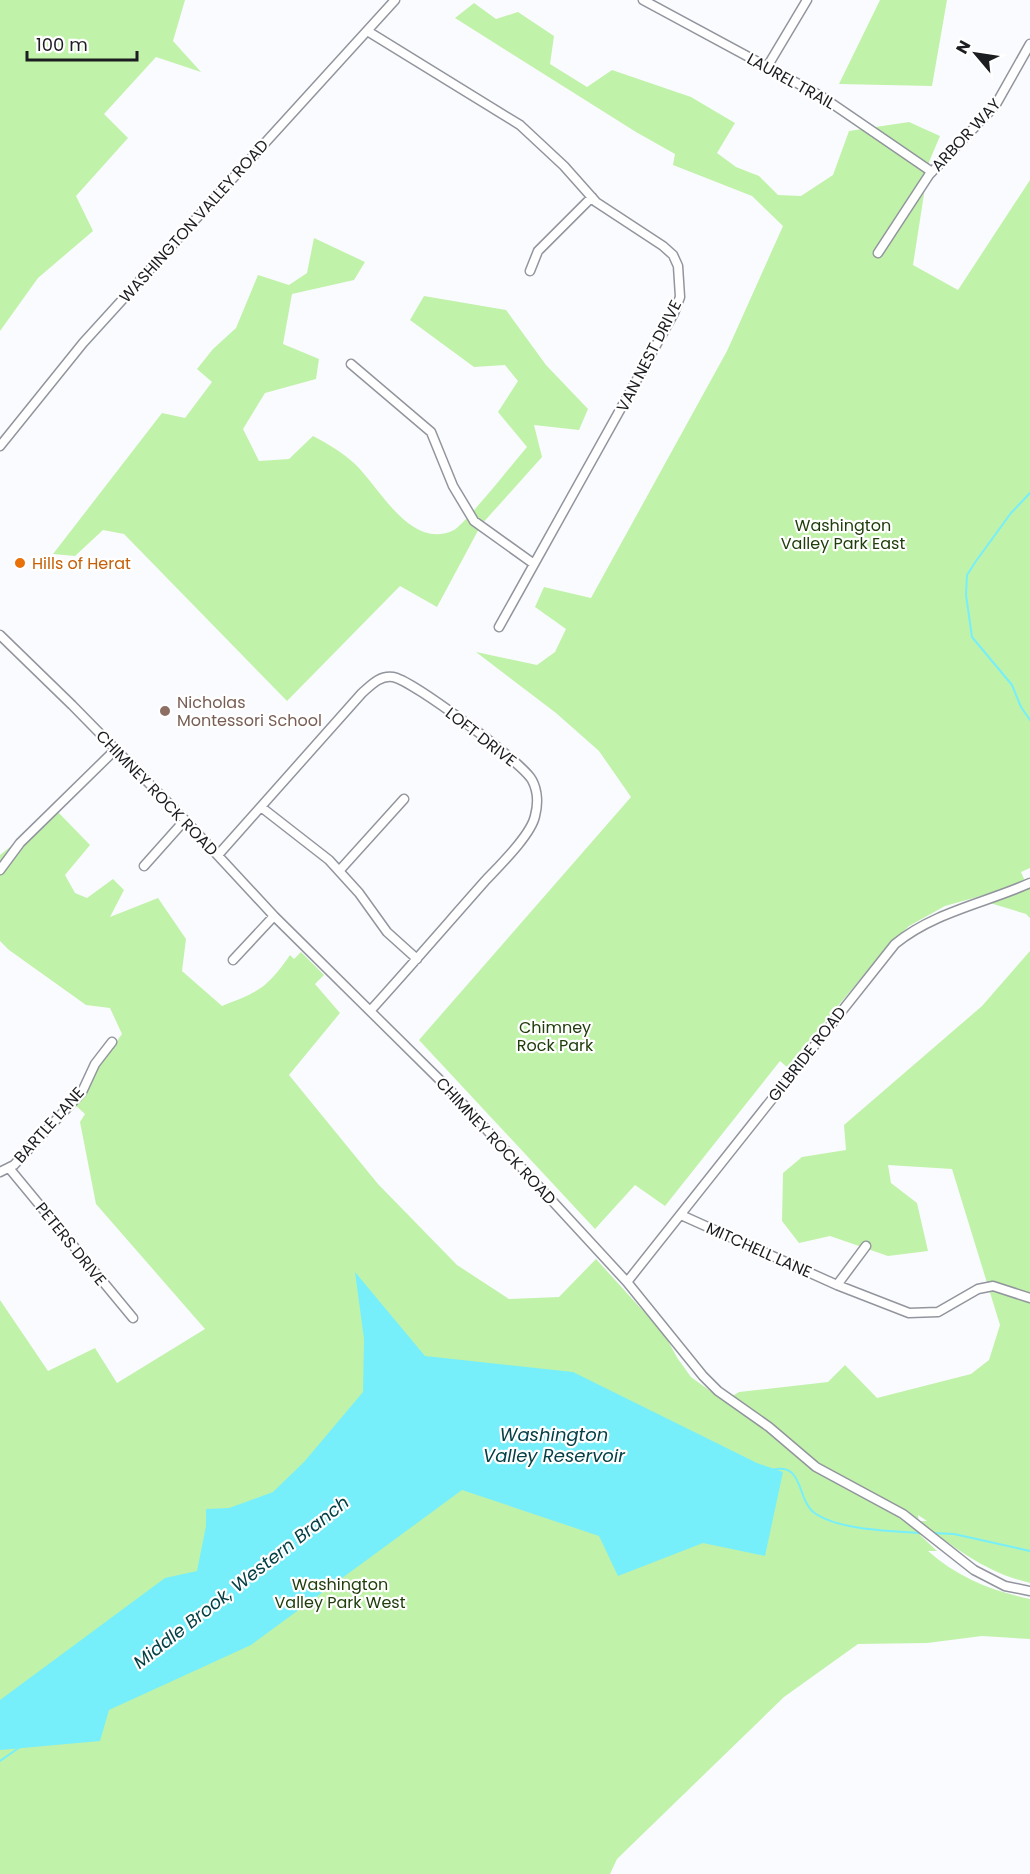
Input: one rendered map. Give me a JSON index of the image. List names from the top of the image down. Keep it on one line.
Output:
{"streets":{"street":["LAUREL TRAIL","ARBOR WAY","WASHINGTON VALLEY ROAD","VAN NEST DRIVE","LOFT DRIVE","CHIMNEY ROCK ROAD","GILBRIDE ROAD","BARTLE LANE","PETERS DRIVE","MITCHELL LANE"]},"crossings":[["LAUREL TRAIL","ARBOR WAY"],["WASHINGTON VALLEY ROAD","VAN NEST DRIVE"],["LOFT DRIVE","CHIMNEY ROCK ROAD"],["CHIMNEY ROCK ROAD","GILBRIDE ROAD"],["GILBRIDE ROAD","MITCHELL LANE"],["BARTLE LANE","PETERS DRIVE"]],"water":["Washington Valley Reservoir","Middle Brook, Western Branch"],"parks":["Washington Valley Park East","Chimney Rock Park","Washington Valley Park West"],"places":["Hills of Herat","Nicholas Montessori School"],"scale_bar":"100 m","north":"top left"}
